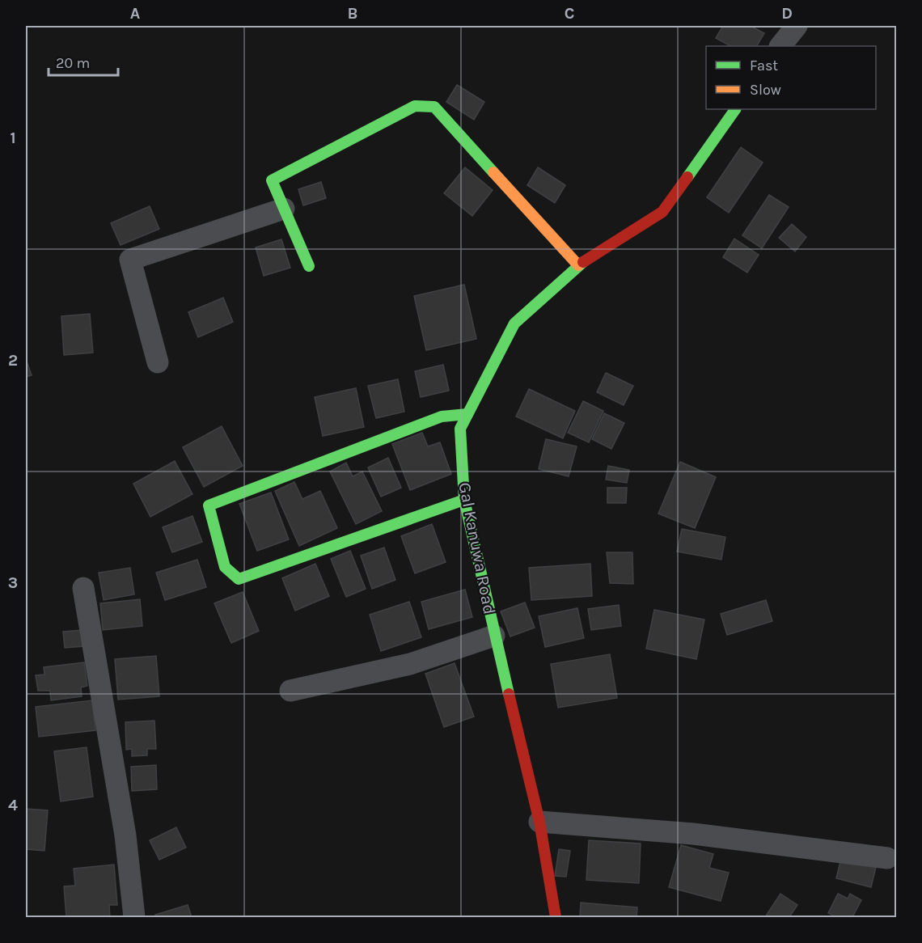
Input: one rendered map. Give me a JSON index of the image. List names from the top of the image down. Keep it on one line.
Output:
{"streets":{"street":["Gal Kanuwa Road"]},"legend":["Fast","Slow"],"scale_bar":"20 m","grid":{"columns":["A","B","C","D"],"rows":["1","2","3","4"]}}
